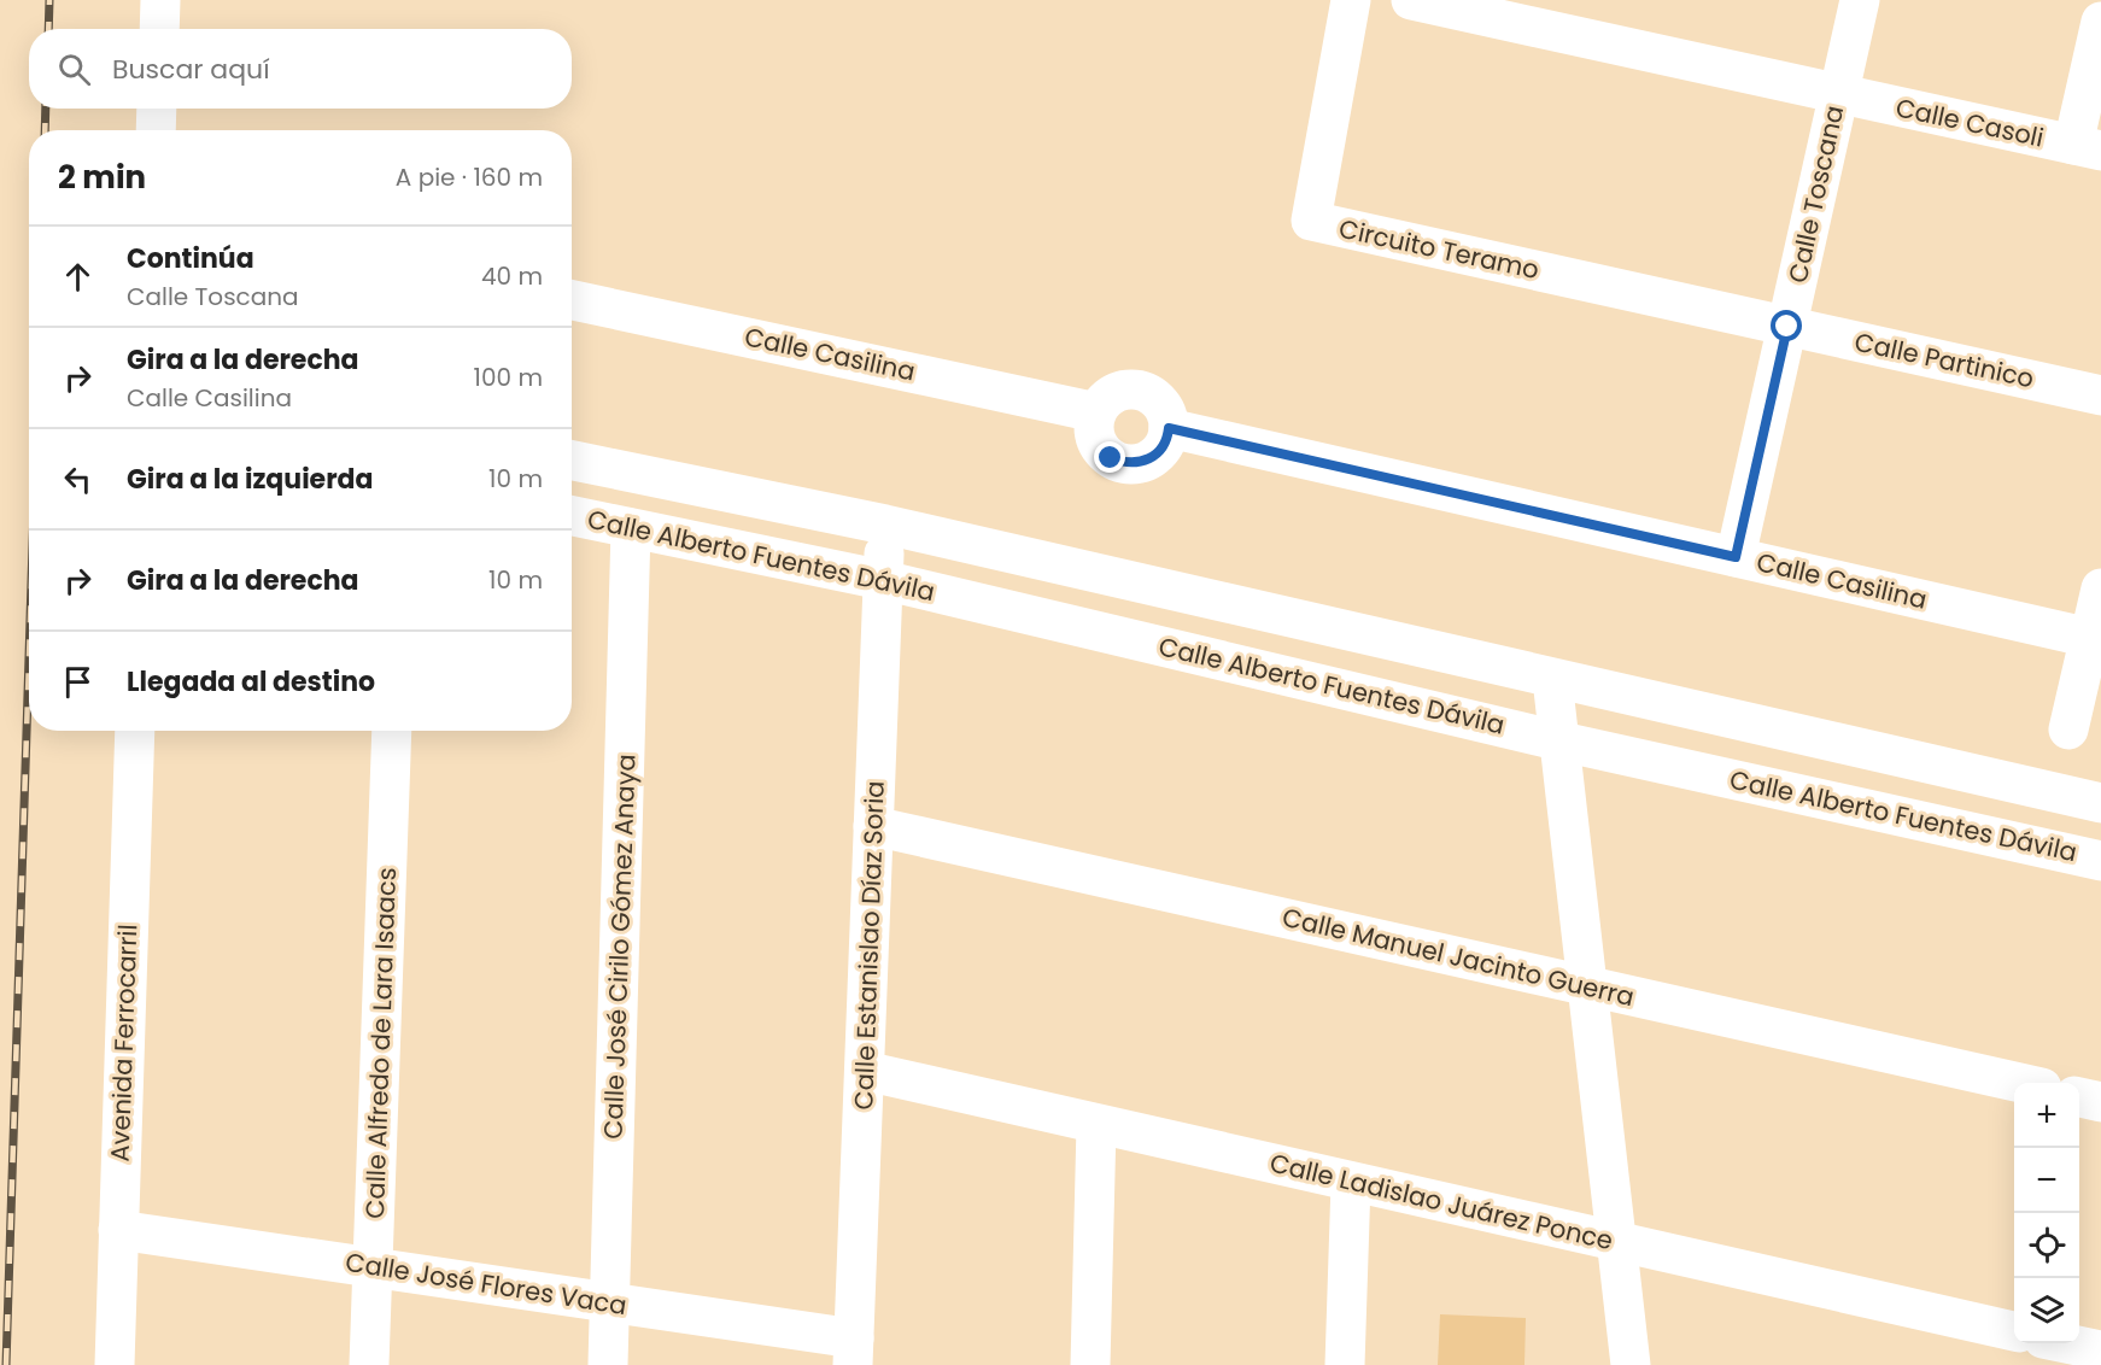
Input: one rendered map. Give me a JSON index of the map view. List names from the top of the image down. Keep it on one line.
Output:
{"streets":{"street":["Calle Casoli","Calle Toscana","Circuito Teramo","Calle Casilina","Calle Partinico","Calle Alberto Fuentes Dávila","Calle Estanislao Díaz Soria","Calle José Cirilo Gómez Anaya","Calle Manuel Jacinto Guerra","Avenida Ferrocarril","Calle Alfredo de Lara Isaacs","Calle Ladislao Juárez Ponce","Calle José Flores Vaca"]},"crossings":[["Calle Casoli","Calle Toscana"],["Calle Toscana","Circuito Teramo"],["Calle Toscana","Calle Casilina"],["Calle Toscana","Calle Partinico"],["Circuito Teramo","Calle Partinico"],["Calle Alberto Fuentes Dávila","Calle Estanislao Díaz Soria"],["Calle Alberto Fuentes Dávila","Calle José Cirilo Gómez Anaya"],["Calle Estanislao Díaz Soria","Calle Manuel Jacinto Guerra"],["Calle Estanislao Díaz Soria","Calle Ladislao Juárez Ponce"],["Calle Estanislao Díaz Soria","Calle José Flores Vaca"],["Calle José Cirilo Gómez Anaya","Calle José Flores Vaca"],["Avenida Ferrocarril","Calle José Flores Vaca"],["Calle Alfredo de Lara Isaacs","Calle José Flores Vaca"]],"page":{"search":"Buscar aquí","heading":["2 min","A pie · 160 m"],"list":[["Continúa","Calle Toscana","40 m"],["Gira a la derecha","Calle Casilina","100 m"],["Gira a la izquierda","10 m"],["Gira a la derecha","10 m"],"Llegada al destino"],"map_buttons":["+","−"]}}
